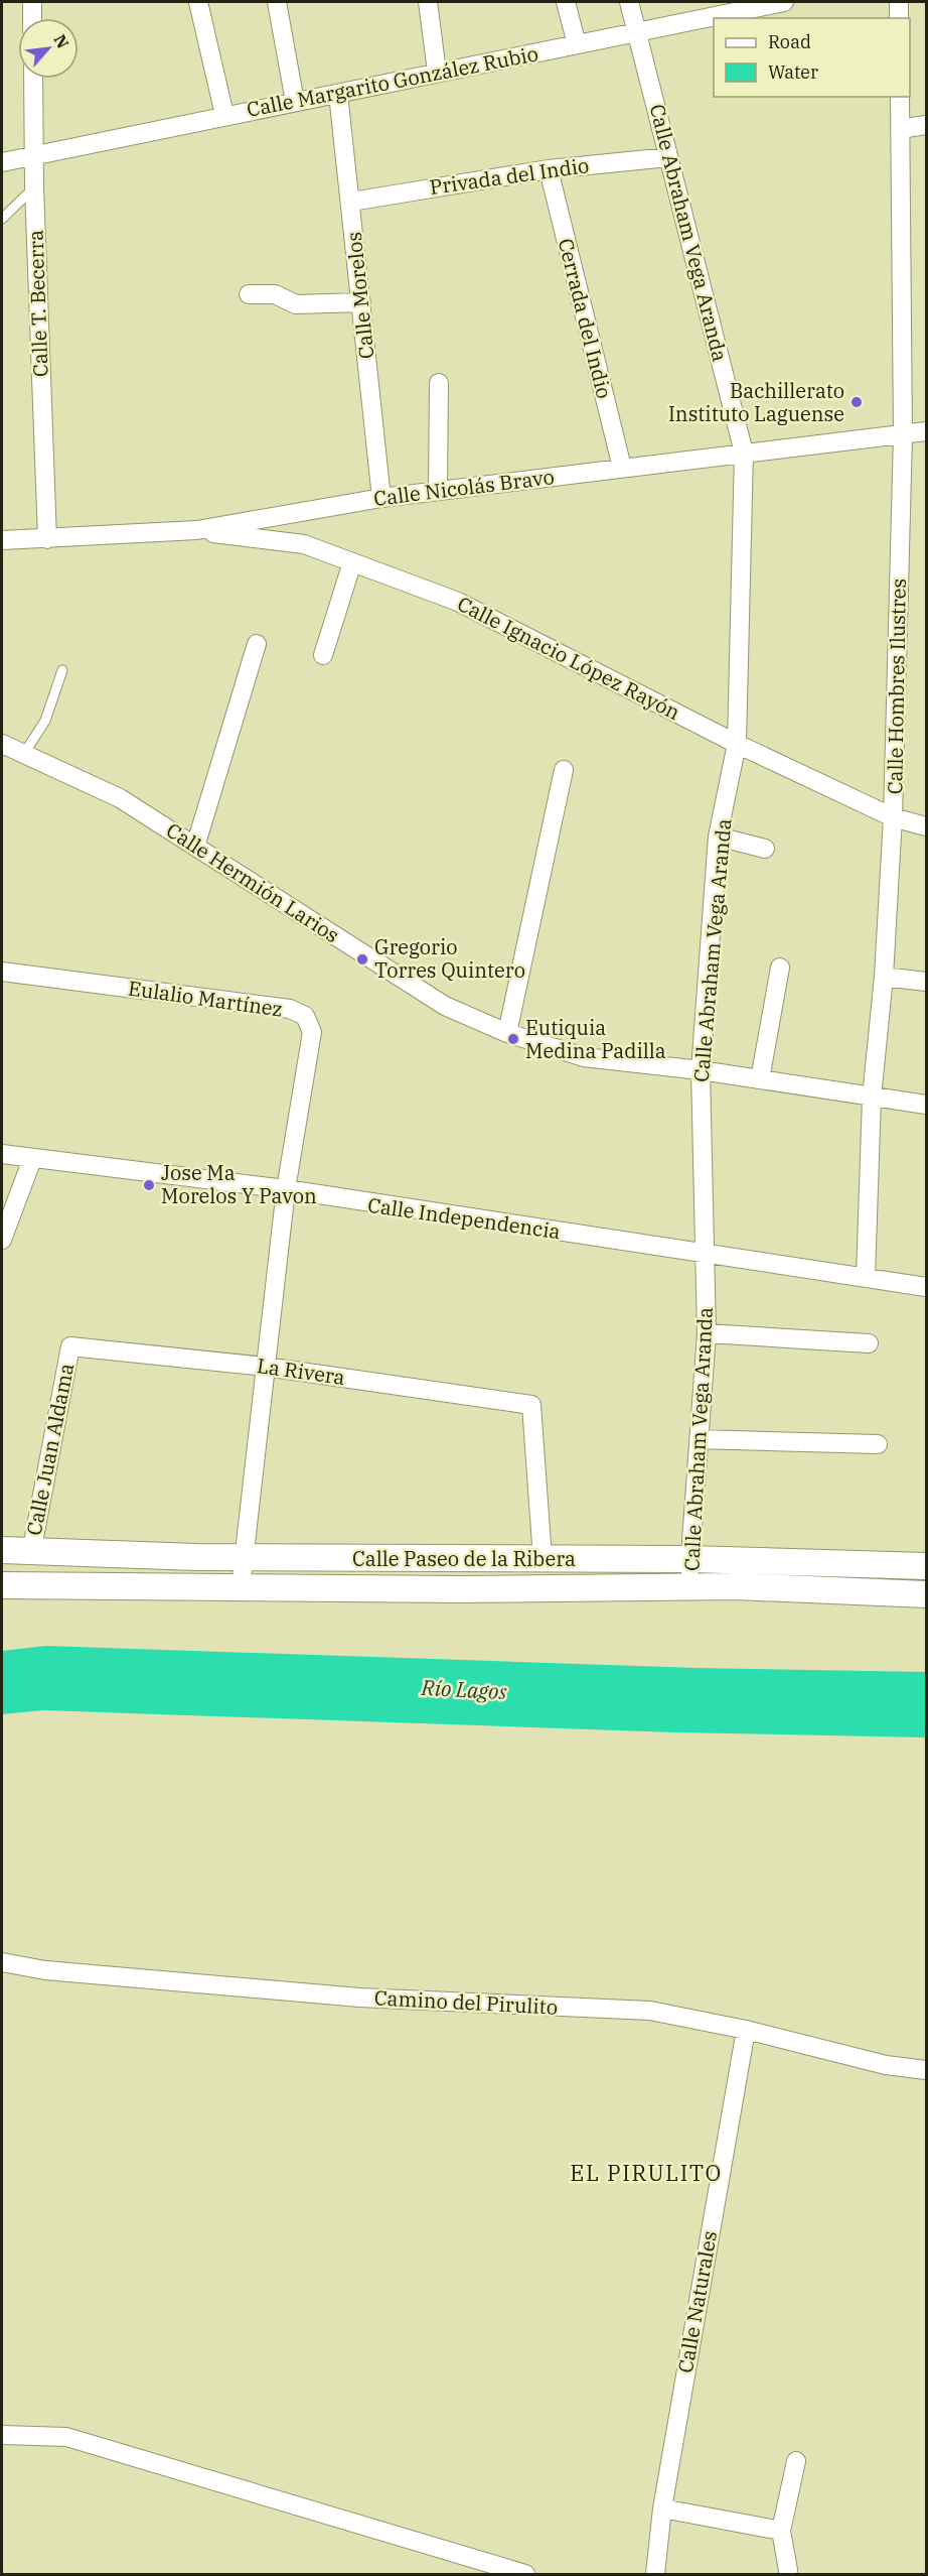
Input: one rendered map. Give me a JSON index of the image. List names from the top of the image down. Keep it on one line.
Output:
{"streets":{"street":["Calle Margarito González Rubio","Privada del Indio","Calle Abraham Vega Aranda","Calle Morelos","Calle T. Becerra","Cerrada del Indio","Calle Nicolás Bravo","Calle Ignacio López Rayón","Calle Hombres Ilustres","Calle Hermión Larios","Eulalio Martínez","Calle Independencia","La Rivera","Calle Juan Aldama","Calle Paseo de la Ribera","Camino del Pirulito","Calle Naturales"]},"crossings":[["Calle Margarito González Rubio","Calle Abraham Vega Aranda"],["Calle Margarito González Rubio","Calle Morelos"],["Calle Margarito González Rubio","Calle T. Becerra"],["Privada del Indio","Calle Abraham Vega Aranda"],["Privada del Indio","Calle Morelos"],["Privada del Indio","Cerrada del Indio"],["Calle Abraham Vega Aranda","Calle Nicolás Bravo"],["Calle Abraham Vega Aranda","Calle Ignacio López Rayón"],["Calle Abraham Vega Aranda","Calle Hermión Larios"],["Calle Abraham Vega Aranda","Calle Independencia"],["Calle Abraham Vega Aranda","Calle Paseo de la Ribera"],["Calle Morelos","Calle Nicolás Bravo"],["Calle T. Becerra","Calle Nicolás Bravo"],["Cerrada del Indio","Calle Nicolás Bravo"],["Calle Nicolás Bravo","Calle Ignacio López Rayón"],["Calle Nicolás Bravo","Calle Hombres Ilustres"],["Calle Ignacio López Rayón","Calle Hombres Ilustres"],["Calle Hombres Ilustres","Calle Hermión Larios"],["Calle Hombres Ilustres","Calle Independencia"],["Eulalio Martínez","Calle Independencia"],["Eulalio Martínez","La Rivera"],["Eulalio Martínez","Calle Paseo de la Ribera"],["La Rivera","Calle Juan Aldama"],["La Rivera","Calle Paseo de la Ribera"],["Calle Juan Aldama","Calle Paseo de la Ribera"],["Camino del Pirulito","Calle Naturales"]],"districts":["EL PIRULITO"],"water":["Río Lagos"],"places":["Bachillerato Instituto Laguense","Gregorio Torres Quintero","Eutiquia Medina Padilla","Jose Ma Morelos Y Pavon"],"legend":["Road","Water"],"north":"top right"}
